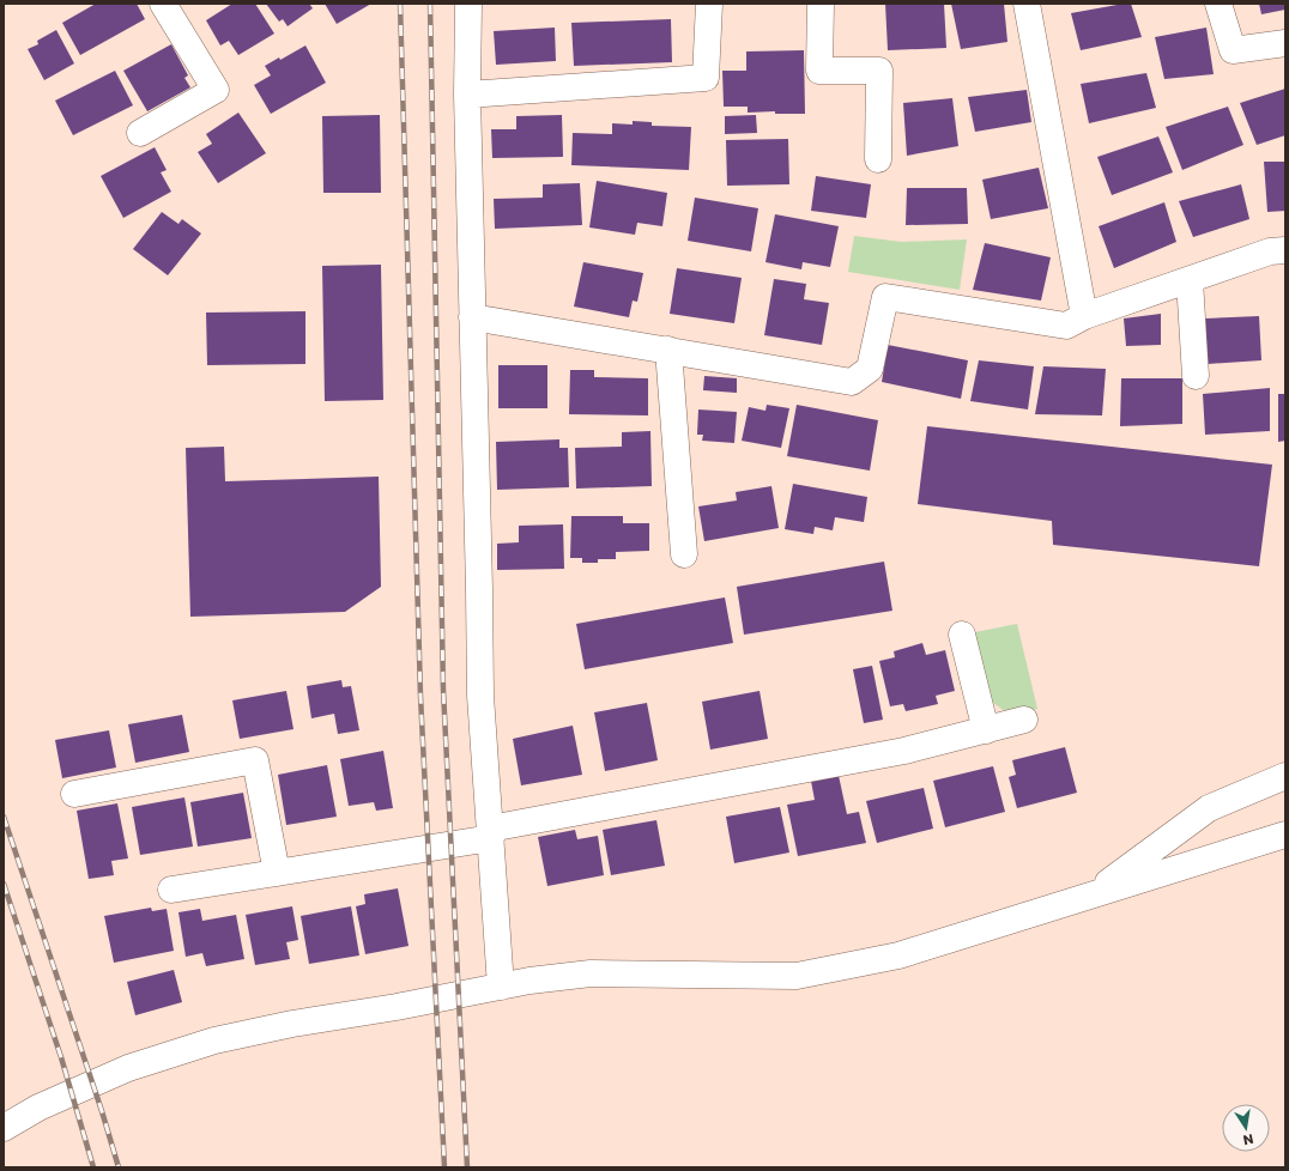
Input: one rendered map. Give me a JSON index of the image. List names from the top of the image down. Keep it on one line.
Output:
{"north":"bottom"}
